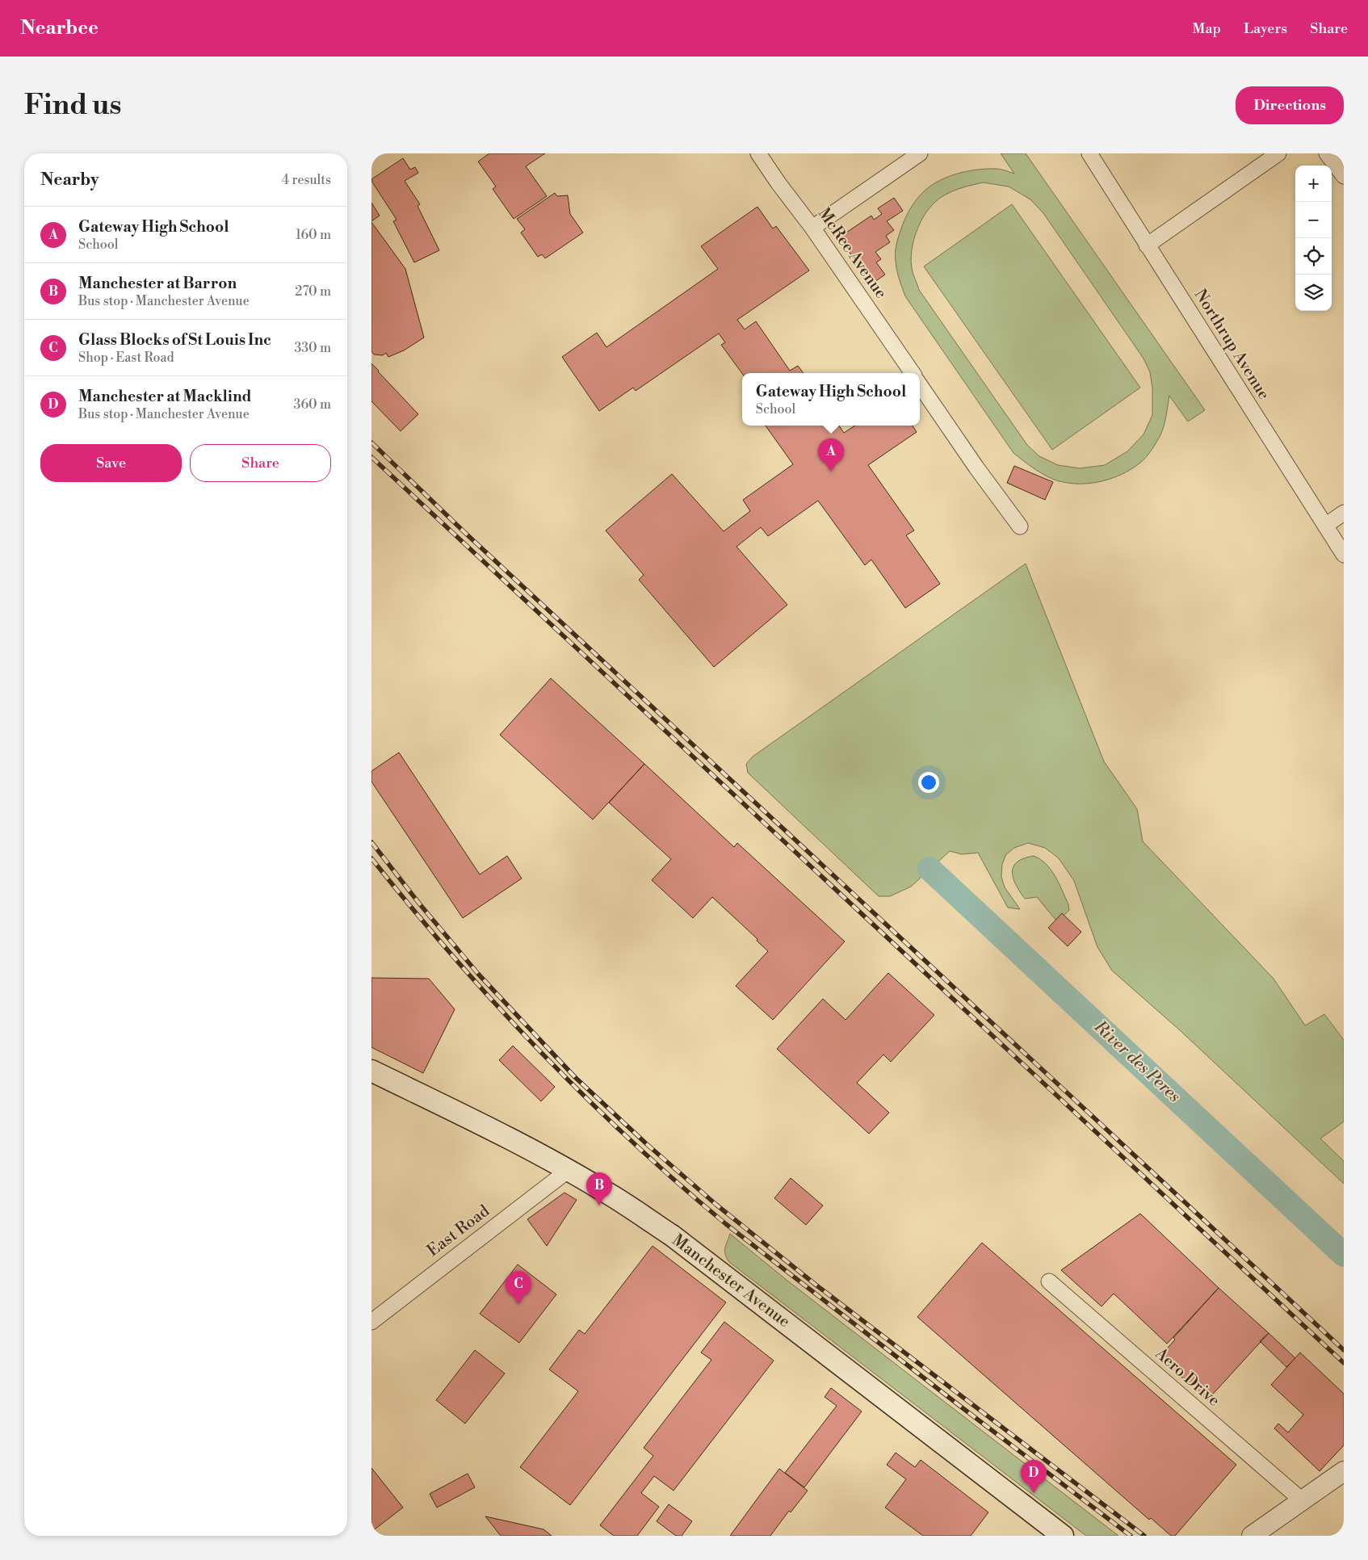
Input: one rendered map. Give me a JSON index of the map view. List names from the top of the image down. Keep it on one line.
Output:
{"streets":{"main road":["Manchester Avenue"],"street":["McRee Avenue","Northrup Avenue","East Road","Aero Drive"]},"crossings":[["East Road","Manchester Avenue"]],"water":["River des Peres"],"page":{"header":"Nearbee","nav":["Map","Layers","Share"],"buttons":["Directions",["Save","Share"]],"title":"Find us","heading":["Nearby","4 results"],"map_buttons":["+","−"],"list":[{"mark":"A","name":"Gateway High School","note":"School","value":"160 m"},{"mark":"B","name":"Manchester at Barron","note":"Bus stop · Manchester Avenue","value":"270 m"},{"mark":"C","name":"Glass Blocks of St Louis Inc","note":"Shop · East Road","value":"330 m"},{"mark":"D","name":"Manchester at Macklind","note":"Bus stop · Manchester Avenue","value":"360 m"}],"popup":["Gateway High School","School"],"pins":["A","B","C","D"]}}
